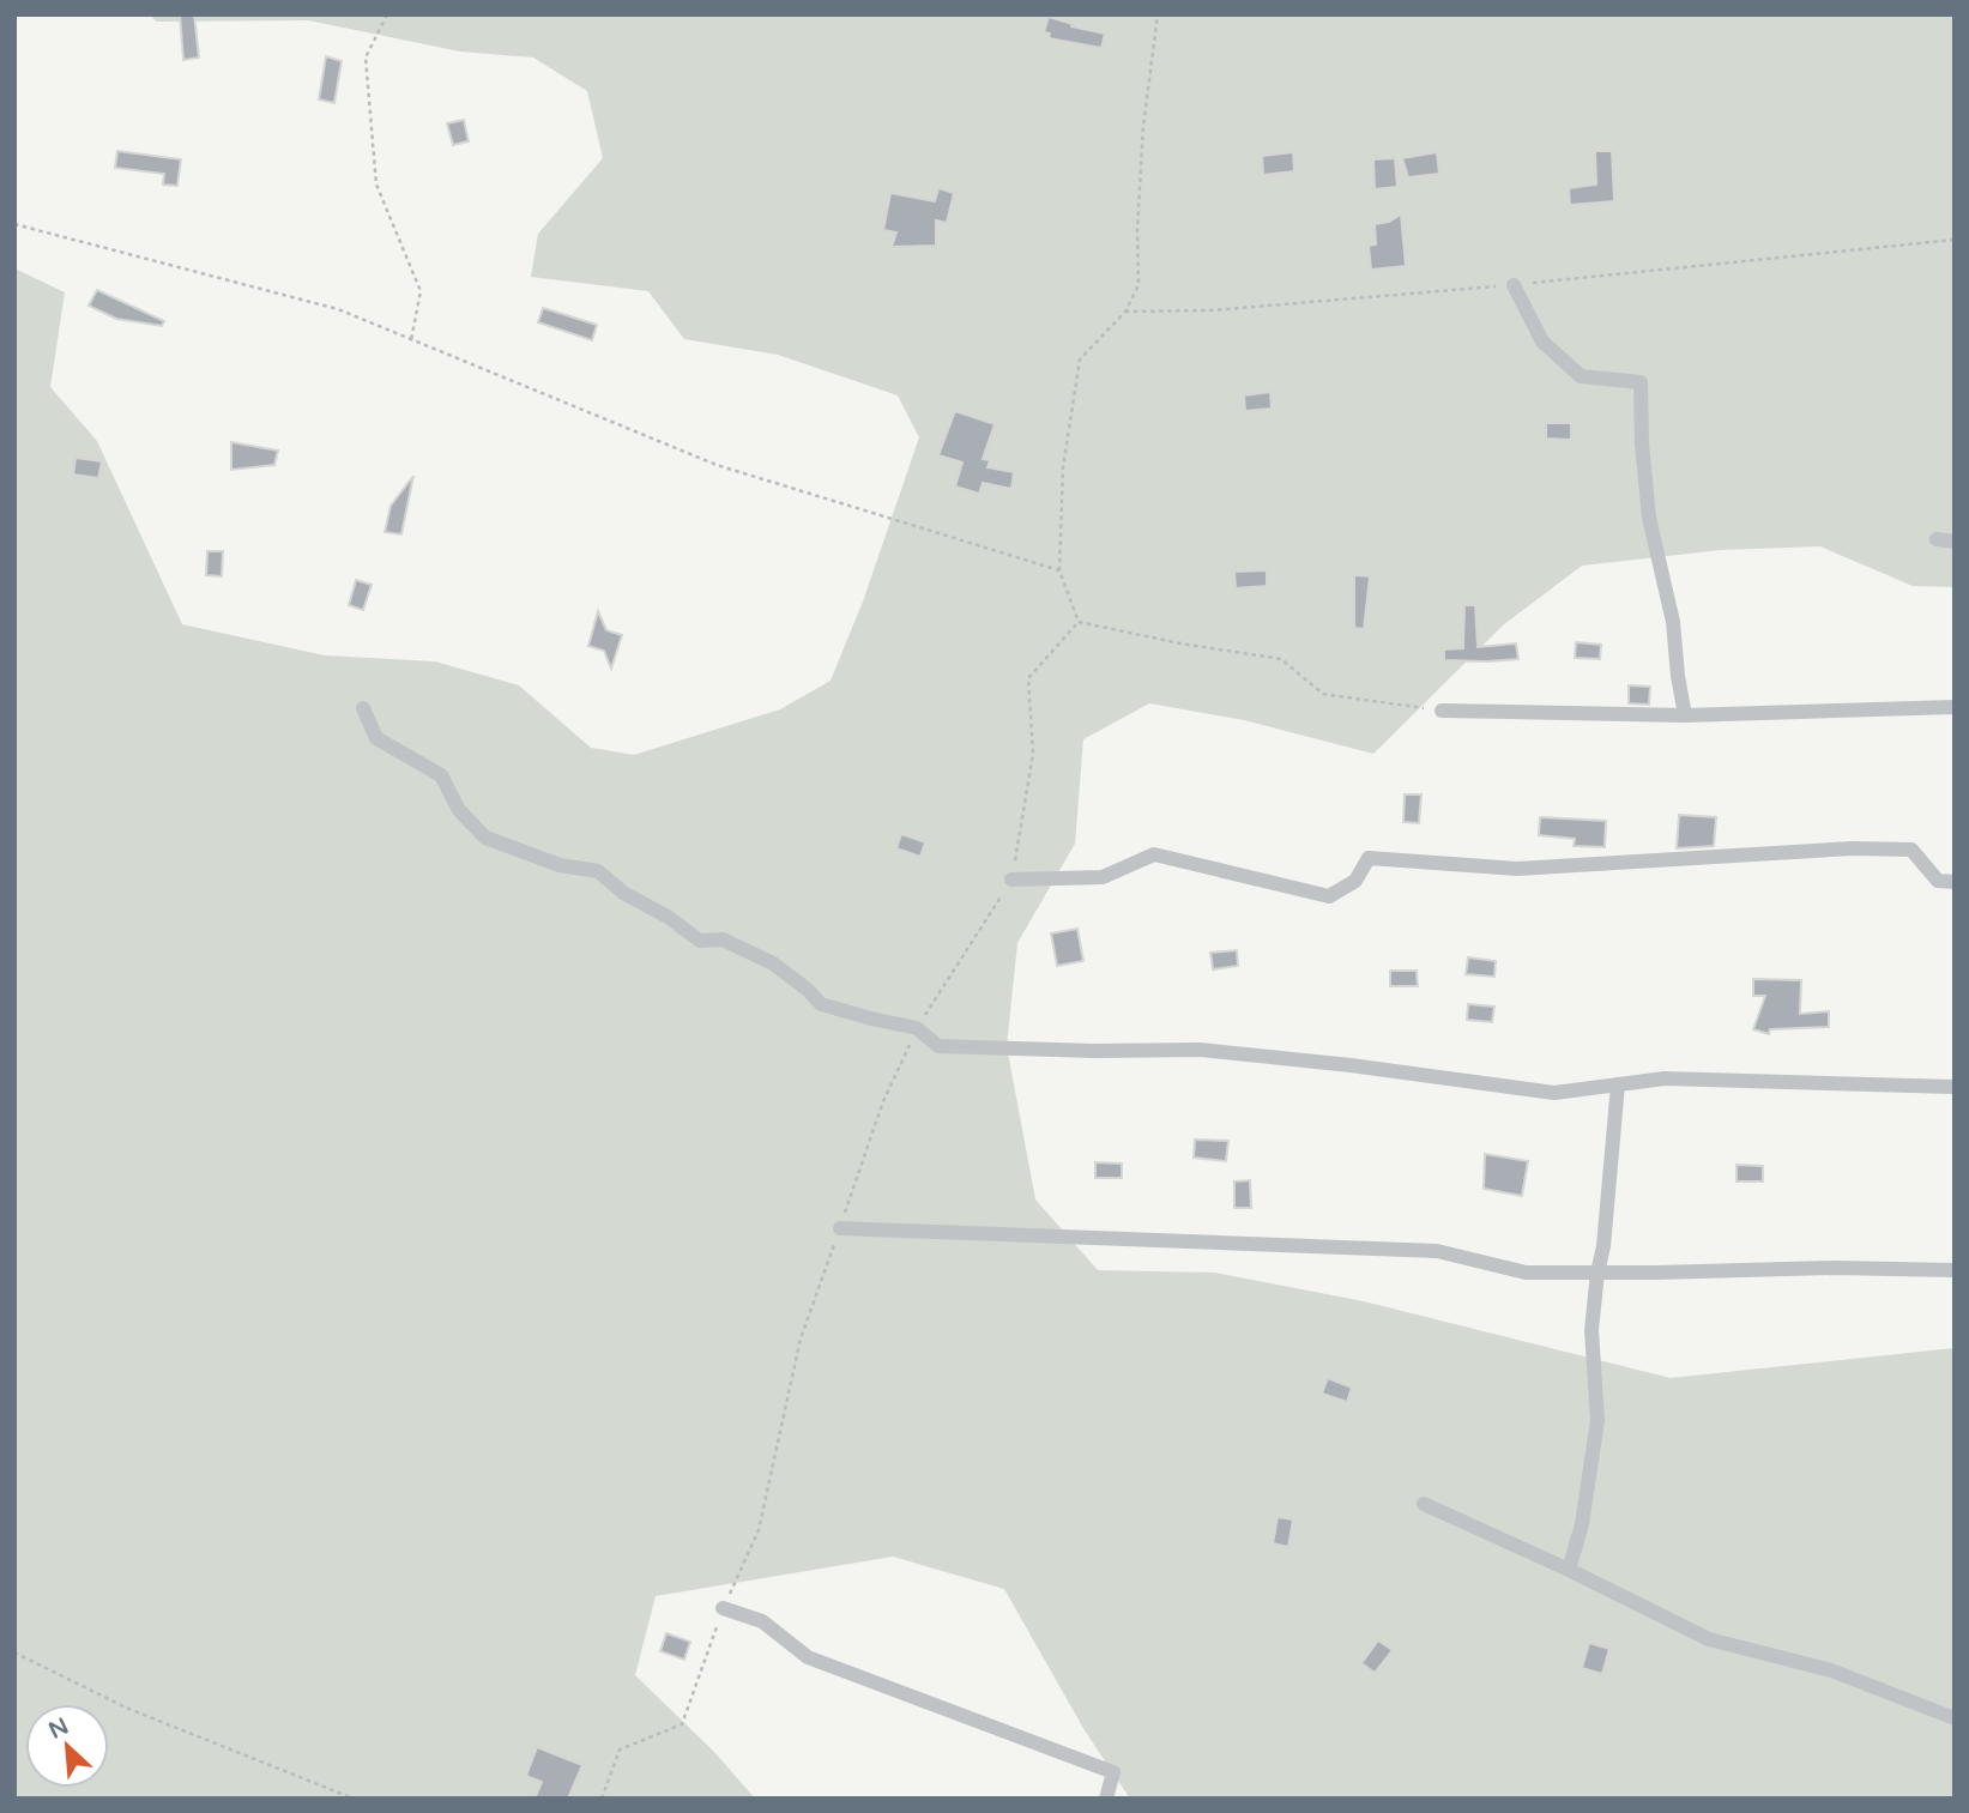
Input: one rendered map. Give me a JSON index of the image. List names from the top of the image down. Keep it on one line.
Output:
{"north":"top left"}
